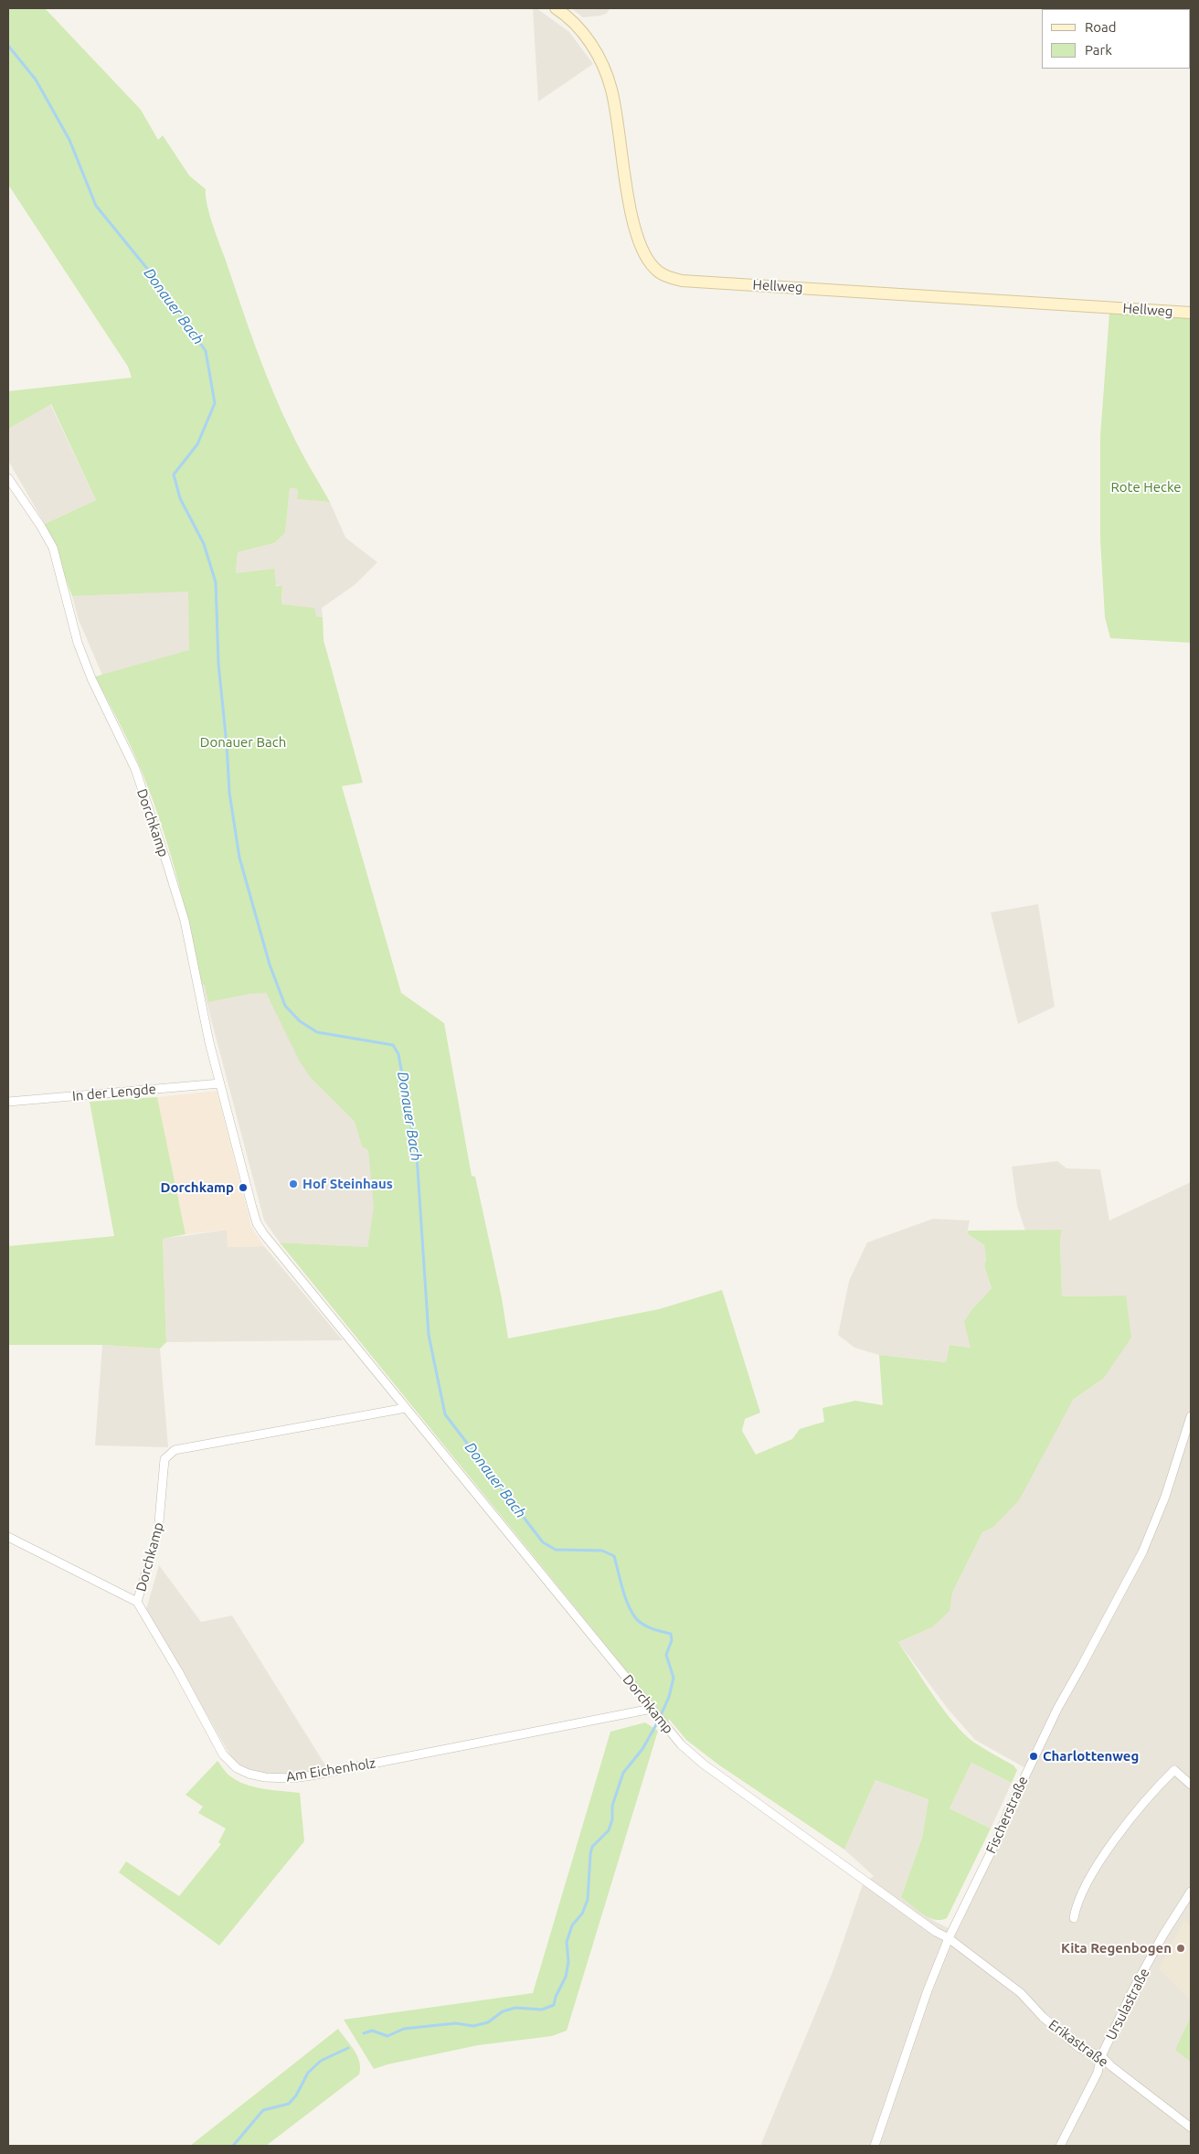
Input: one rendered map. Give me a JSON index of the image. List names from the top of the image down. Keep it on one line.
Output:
{"streets":{"street":["Hellweg","Dorchkamp","In der Lengde","Am Eichenholz","Fischerstraße","Ursulastraße","Erikastraße"]},"crossings":[["Dorchkamp","In der Lengde"],["Dorchkamp","Am Eichenholz"],["Dorchkamp","Fischerstraße"],["Dorchkamp","Erikastraße"],["Fischerstraße","Erikastraße"],["Ursulastraße","Erikastraße"]],"water":["Donauer Bach"],"parks":["Rote Hecke","Donauer Bach"],"places":["Hof Steinhaus","Dorchkamp","Charlottenweg","Kita Regenbogen"],"legend":["Road","Park"]}
